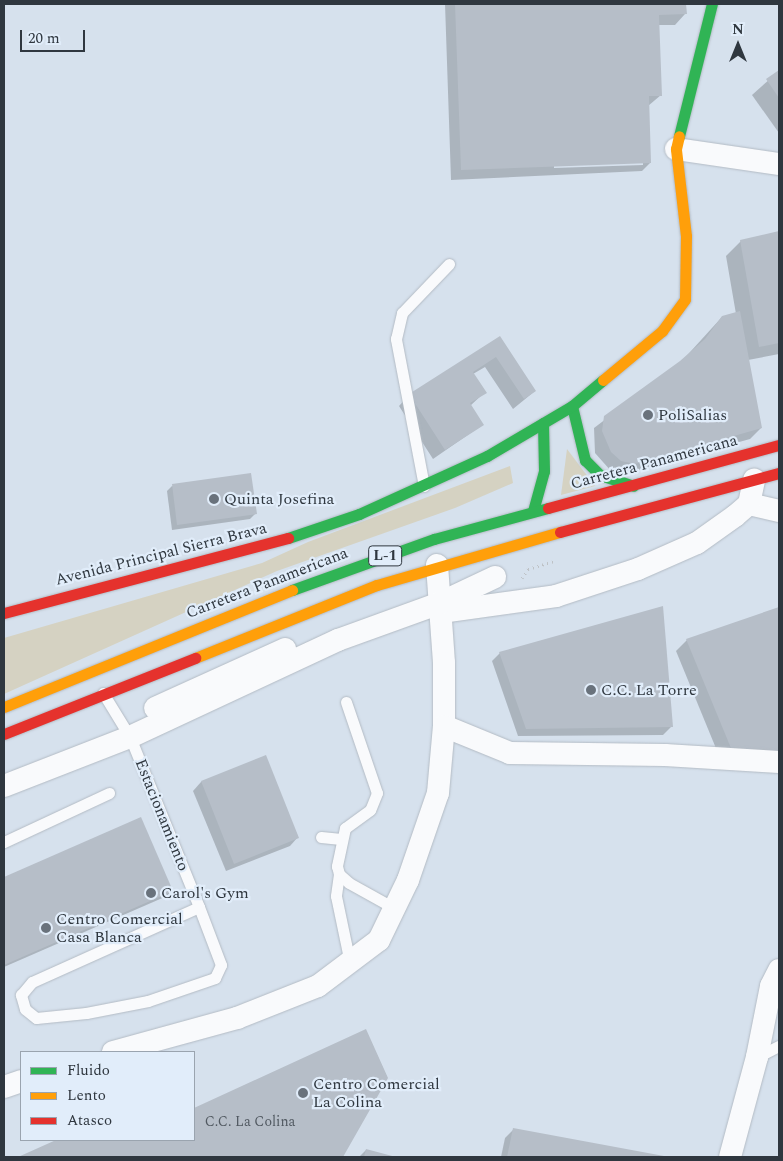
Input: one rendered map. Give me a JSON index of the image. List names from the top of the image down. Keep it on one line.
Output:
{"streets":{"main road":["Carretera Panamericana","Avenida Principal Sierra Brava","L-1"],"lane":["Estacionamiento"]},"crossings":[["L-1","Estacionamiento"]],"places":["PoliSalias","Quinta Josefina","C.C. La Torre","Carol's Gym","Centro Comercial Casa Blanca","Centro Comercial La Colina"],"house_numbers":["C.C. La Colina"],"legend":["Fluido","Lento","Atasco"],"scale_bar":"20 m","north":"top"}
